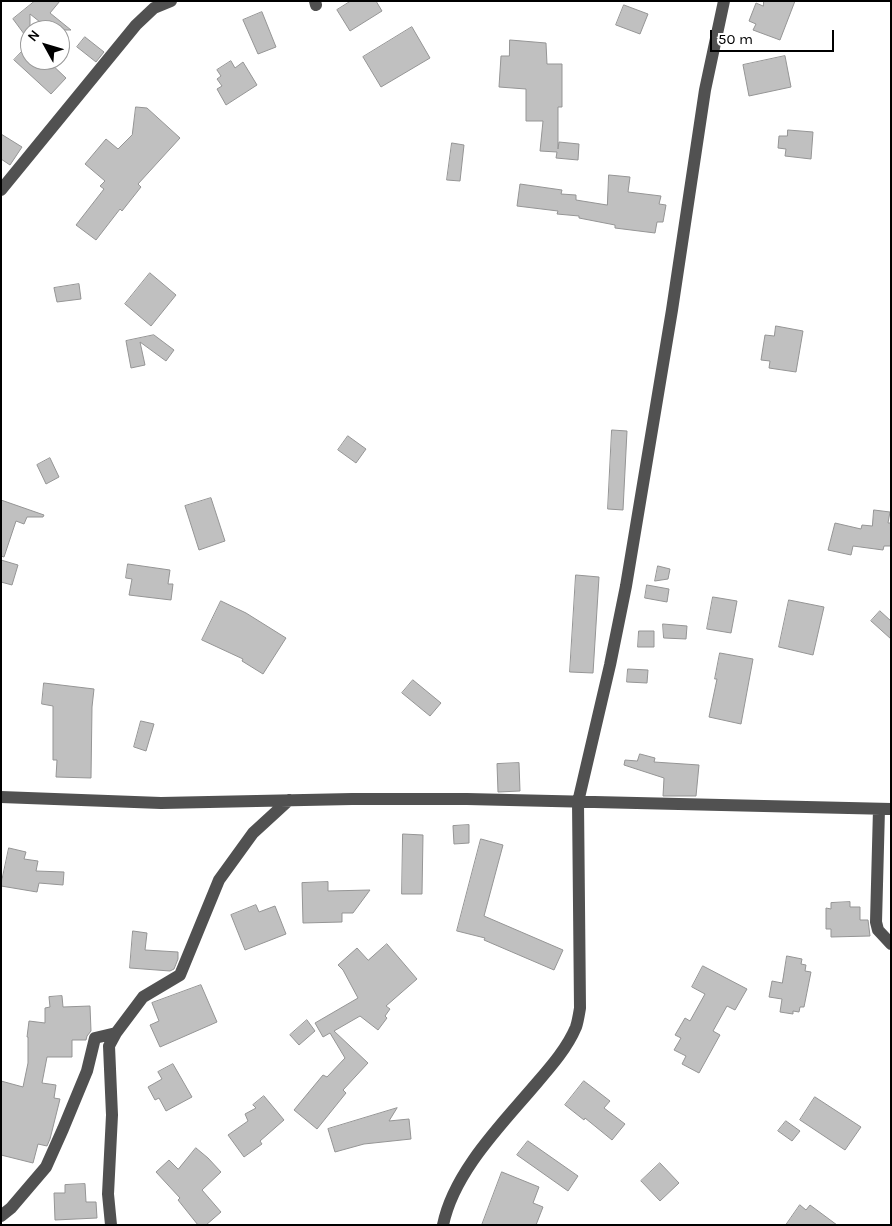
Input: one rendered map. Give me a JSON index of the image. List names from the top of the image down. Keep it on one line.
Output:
{"scale_bar":"50 m","north":"top left"}
